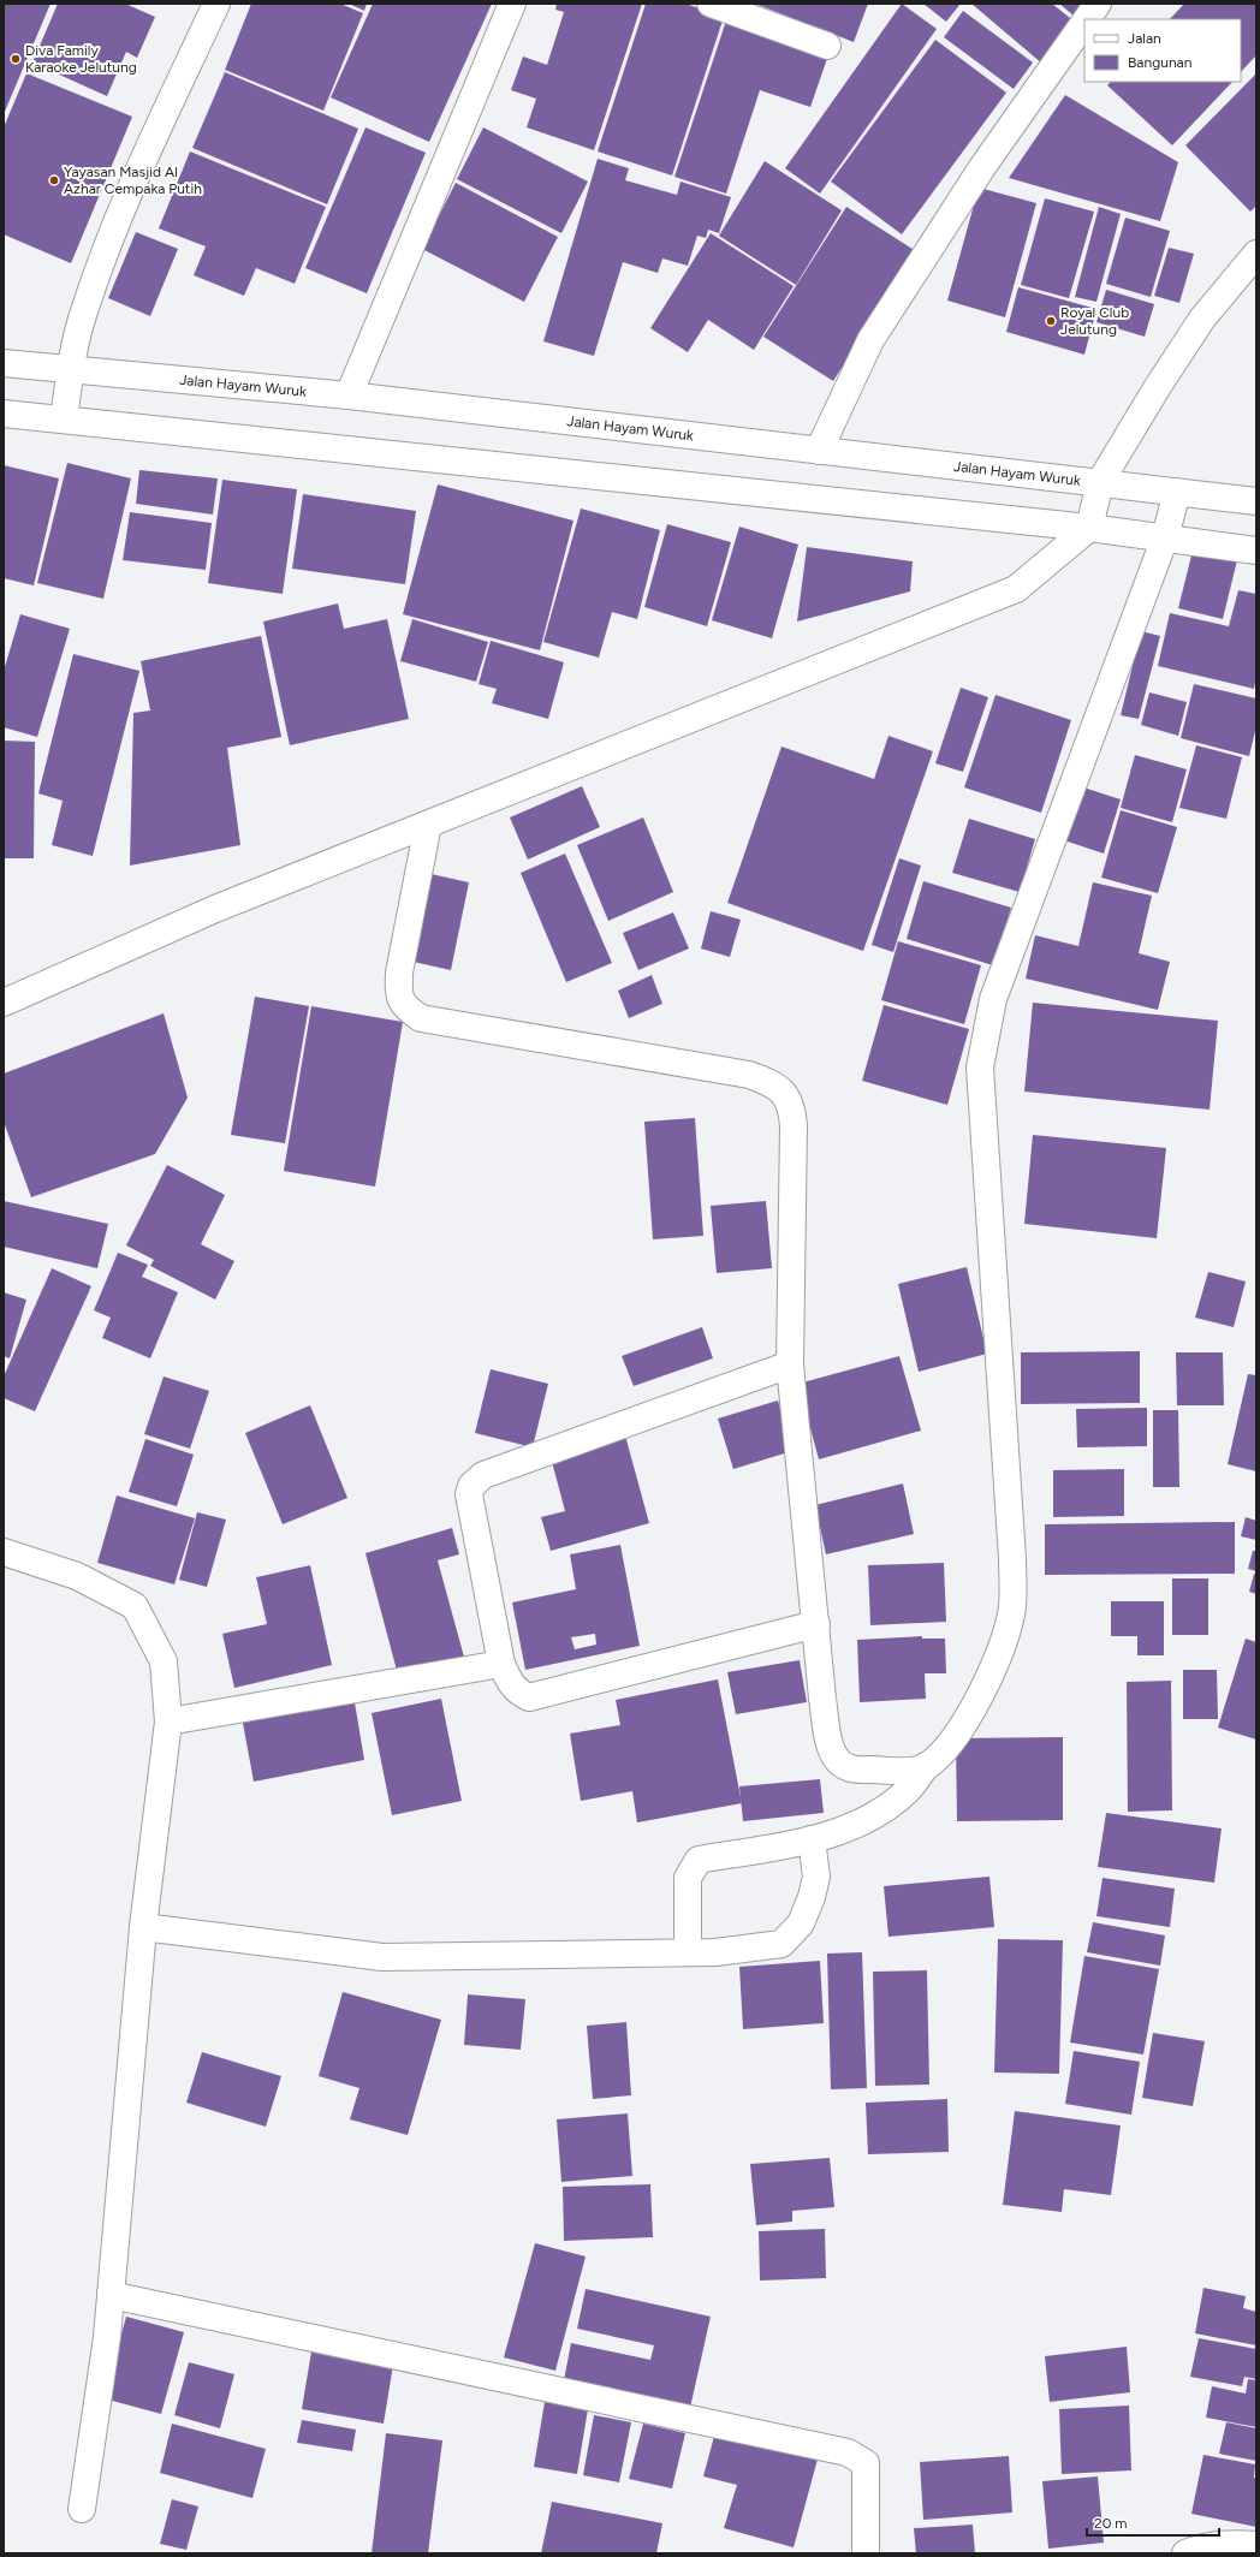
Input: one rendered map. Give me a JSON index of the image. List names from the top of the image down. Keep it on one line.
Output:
{"streets":{"street":["Jalan Hayam Wuruk"]},"places":["Diva Family Karaoke Jelutung","Yayasan Masjid Al Azhar Cempaka Putih","Royal Club Jelutung"],"legend":["Jalan","Bangunan"],"scale_bar":"20 m"}
